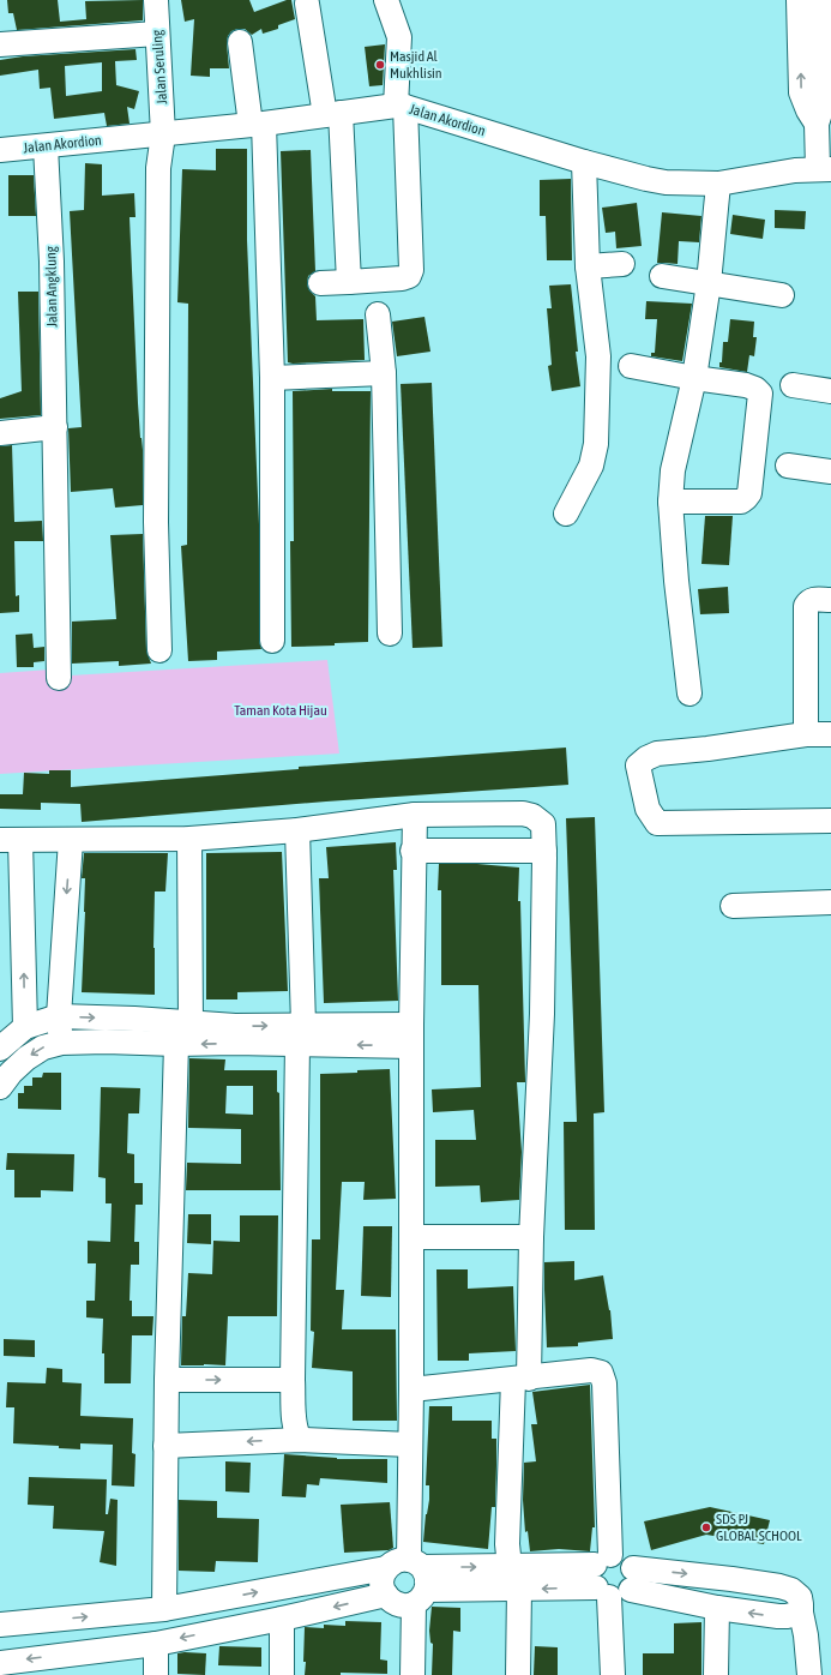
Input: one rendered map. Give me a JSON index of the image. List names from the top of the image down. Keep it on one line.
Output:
{"streets":{"street":["Jalan Seruling","Jalan Akordion","Jalan Angklung"]},"crossings":[["Jalan Seruling","Jalan Akordion"],["Jalan Akordion","Jalan Angklung"]],"parks":["Taman Kota Hijau"],"places":["Masjid Al Mukhlisin","SDS PJ GLOBAL SCHOOL"]}
